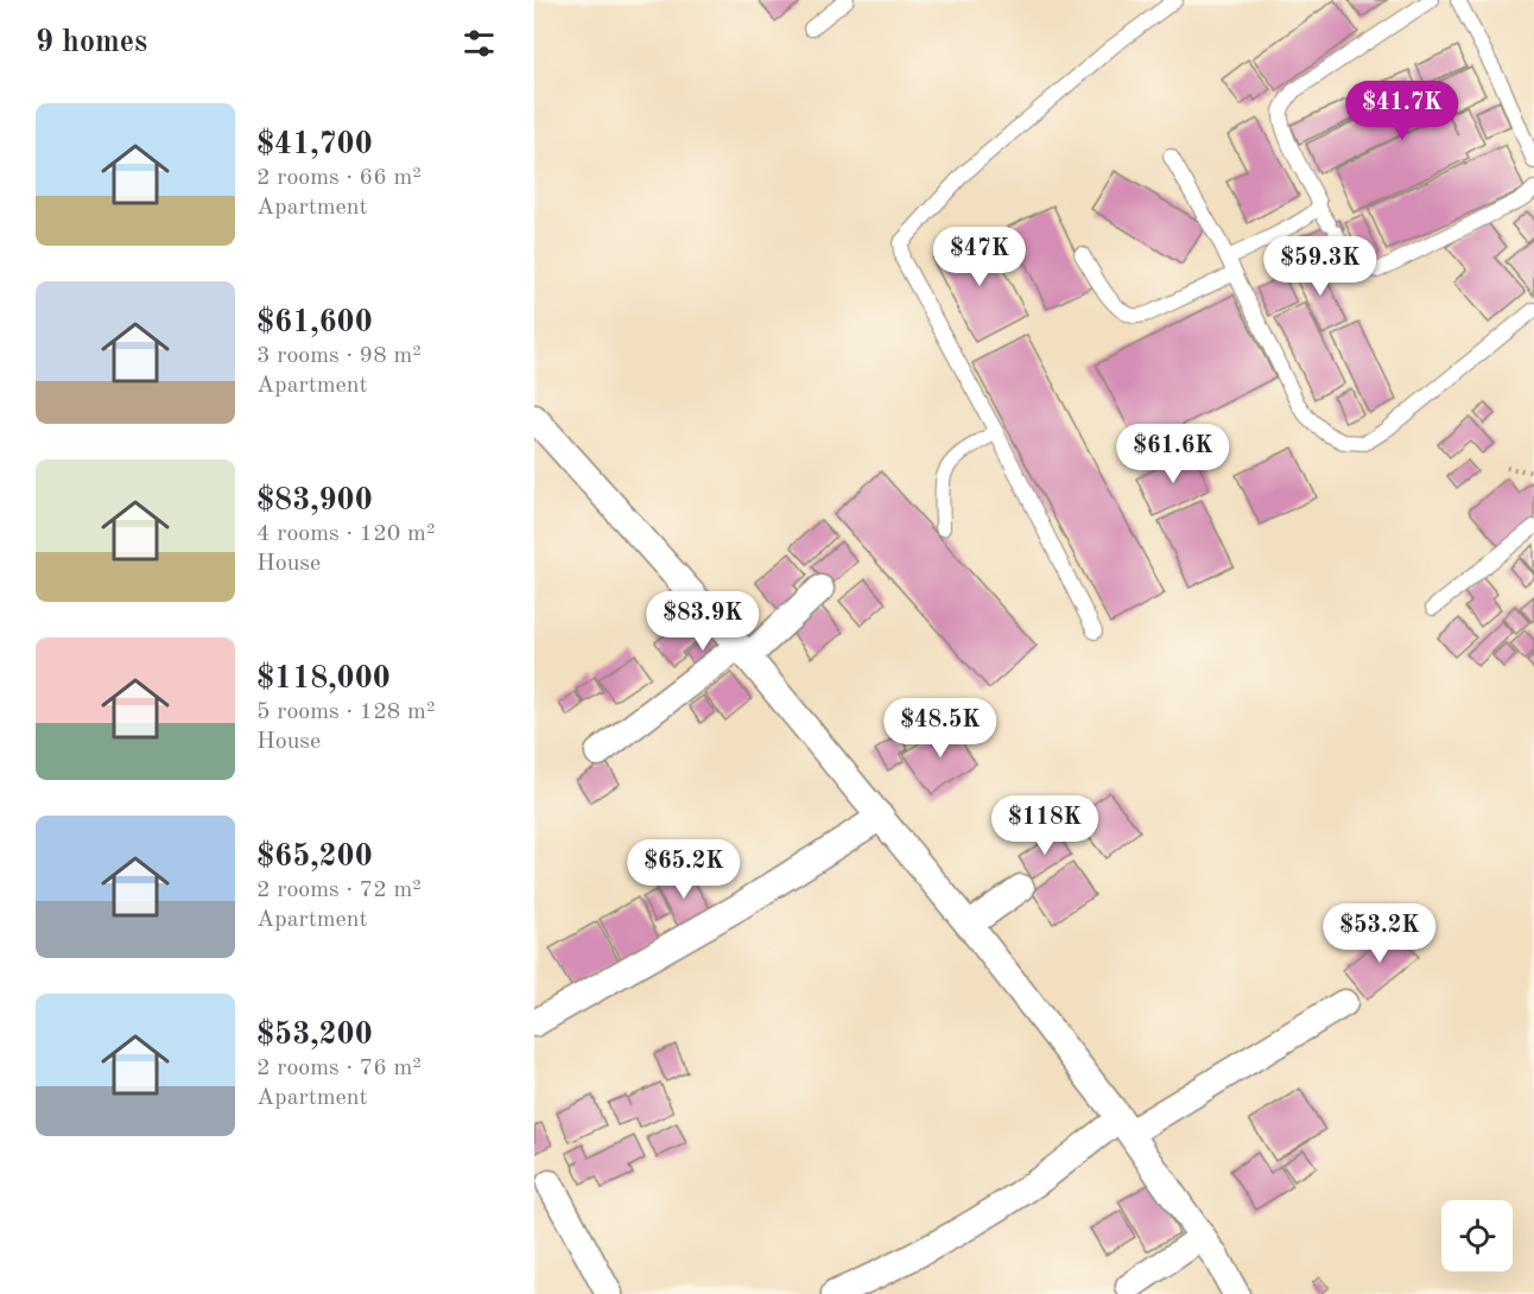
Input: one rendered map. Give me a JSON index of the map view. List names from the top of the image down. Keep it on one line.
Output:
{"page":{"heading":"9 homes","price":["$41.7K","$47K","$59.3K","$61.6K","$83.9K","$48.5K","$118K","$65.2K","$53.2K"],"list":[{"name":"$41,700","note":"2 rooms · 66 m² · Apartment"},{"name":"$61,600","note":"3 rooms · 98 m² · Apartment"},{"name":"$83,900","note":"4 rooms · 120 m² · House"},{"name":"$118,000","note":"5 rooms · 128 m² · House"},{"name":"$65,200","note":"2 rooms · 72 m² · Apartment"},{"name":"$53,200","note":"2 rooms · 76 m² · Apartment"}]}}
